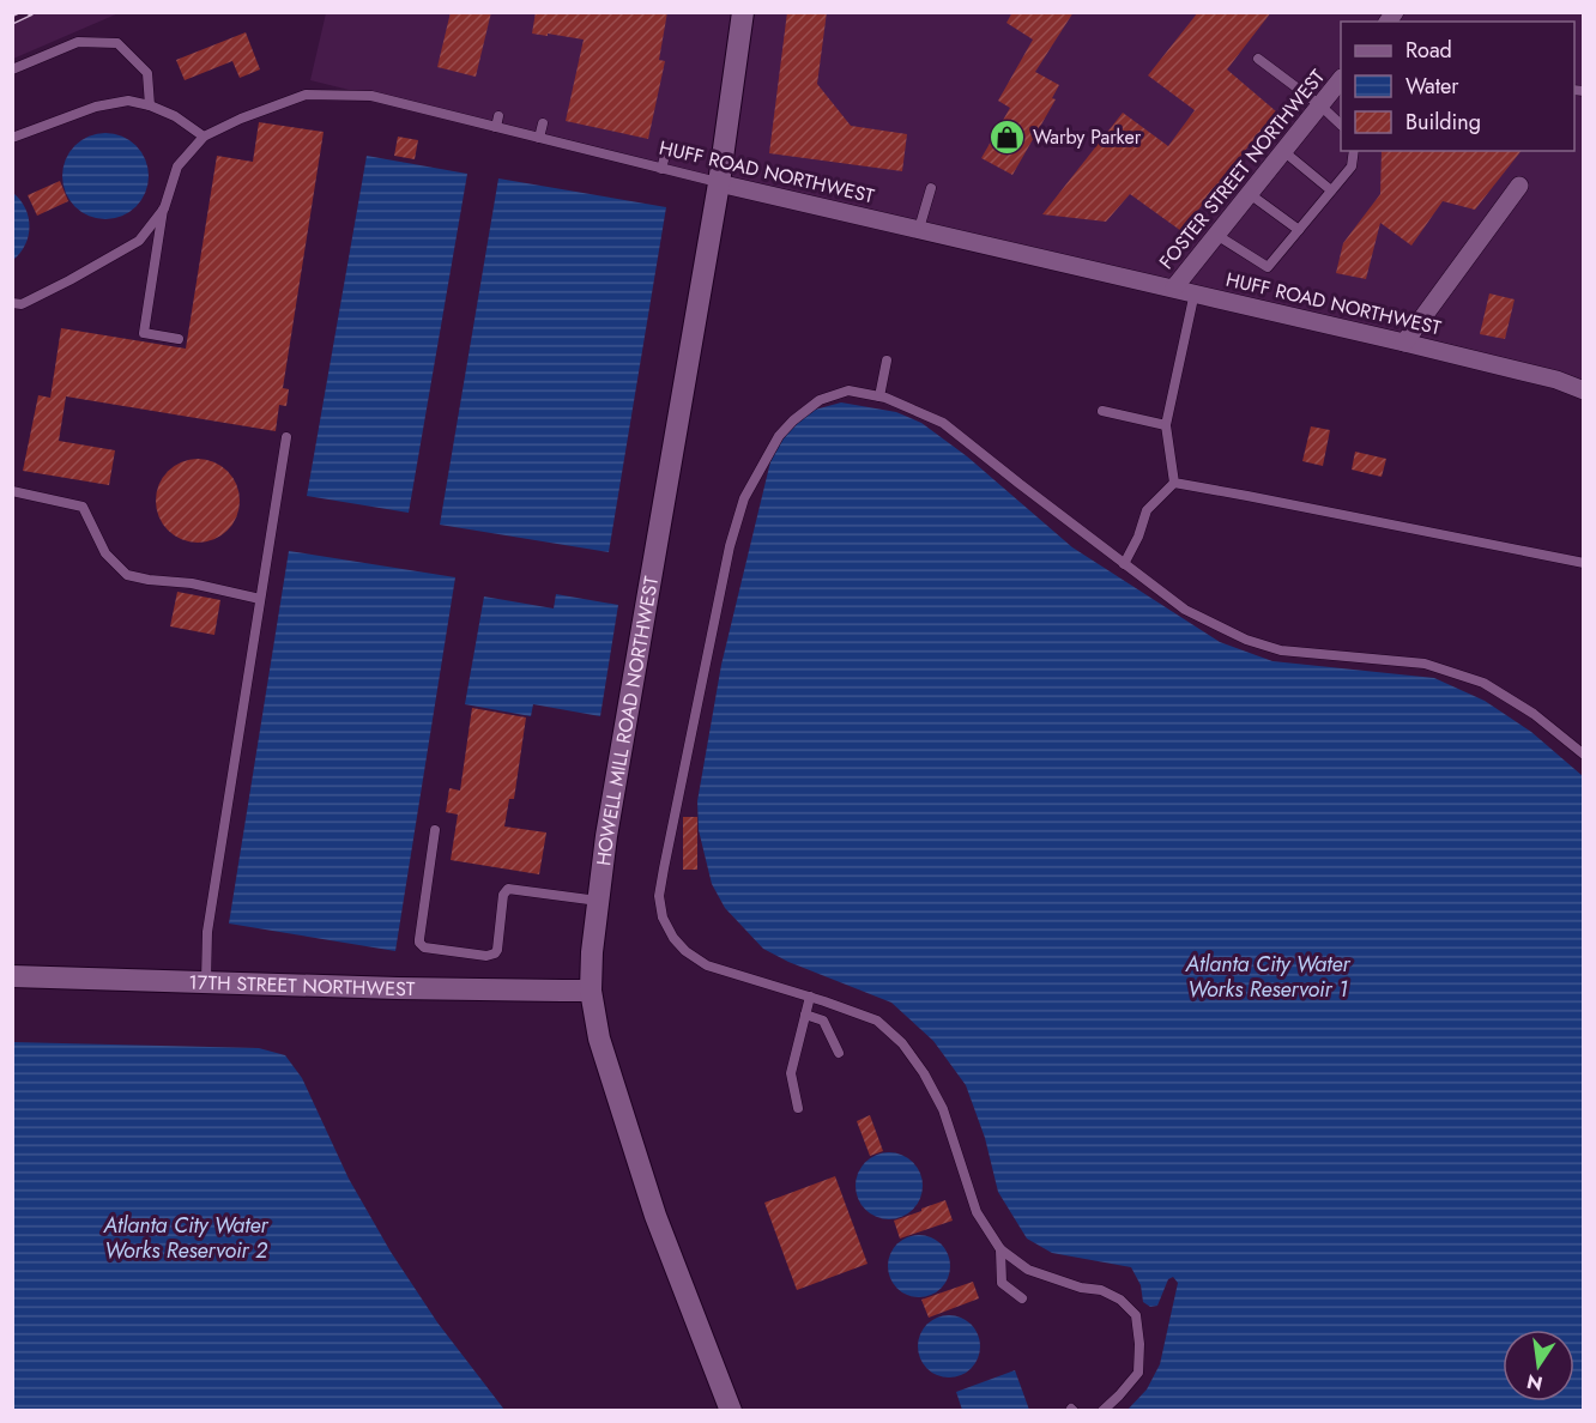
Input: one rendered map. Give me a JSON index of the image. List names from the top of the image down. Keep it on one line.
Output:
{"streets":{"main road":["HOWELL MILL ROAD NORTHWEST","17TH STREET NORTHWEST"],"street":["FOSTER STREET NORTHWEST","HUFF ROAD NORTHWEST"]},"crossings":[["FOSTER STREET NORTHWEST","HUFF ROAD NORTHWEST"],["HUFF ROAD NORTHWEST","HOWELL MILL ROAD NORTHWEST"],["HOWELL MILL ROAD NORTHWEST","17TH STREET NORTHWEST"]],"water":["Atlanta City Water Works Reservoir 1","Atlanta City Water Works Reservoir 2"],"places":{"shop":["Warby Parker"]},"legend":["Road","Water","Building"],"north":"bottom"}
